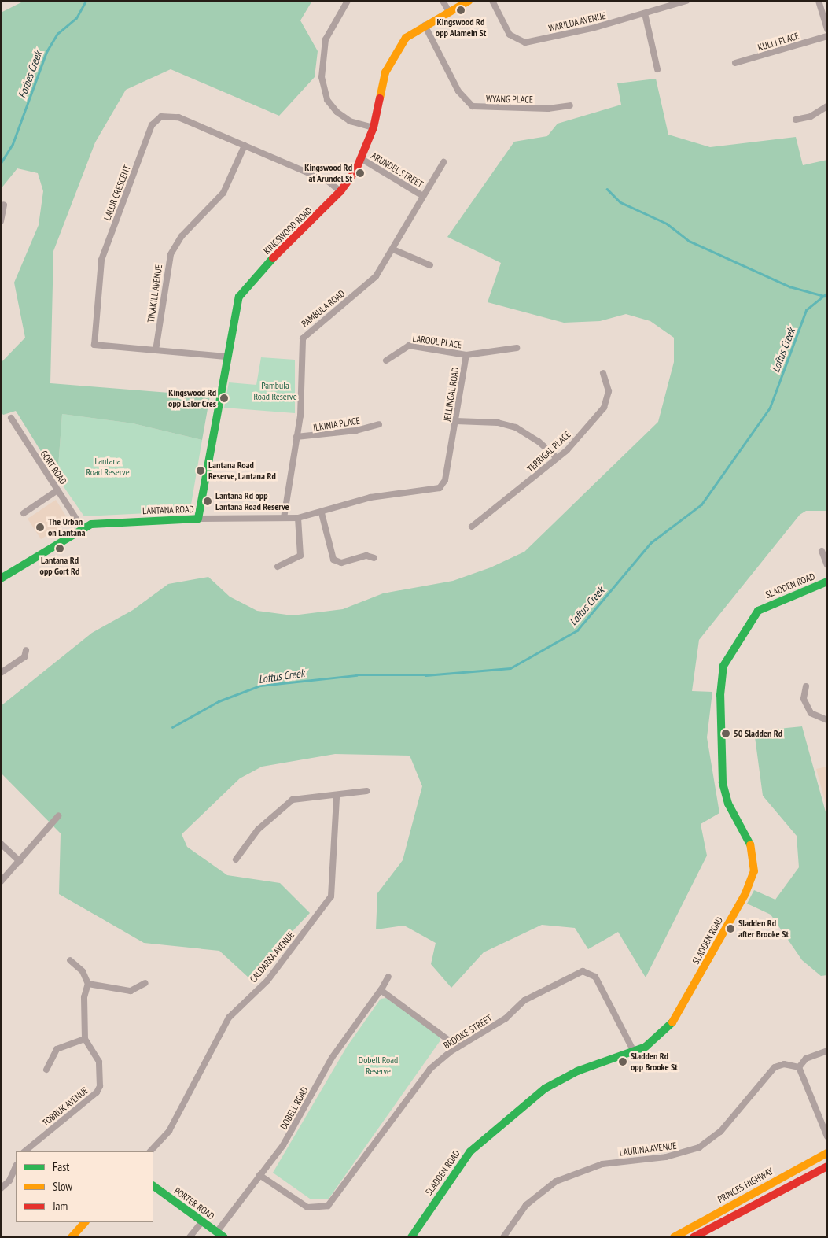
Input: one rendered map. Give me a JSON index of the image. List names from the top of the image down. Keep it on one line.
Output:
{"streets":{"main road":["KINGSWOOD ROAD","LANTANA ROAD","SLADDEN ROAD","PRINCES HIGHWAY","PORTER ROAD"],"street":["WARILDA AVENUE","KULLI PLACE","WYANG PLACE","ARUNDEL STREET","LALOR CRESCENT","TINAKILL AVENUE","PAMBULA ROAD","LAROOL PLACE","JELLINGAL ROAD","ILKINIA PLACE","TERRIGAL PLACE","GORT ROAD","CALDARRA AVENUE","BROOKE STREET","TOBRUK AVENUE","DOBELL ROAD","LAURINA AVENUE"]},"crossings":[["WYANG PLACE","KINGSWOOD ROAD"],["ARUNDEL STREET","KINGSWOOD ROAD"],["ARUNDEL STREET","PAMBULA ROAD"],["LALOR CRESCENT","KINGSWOOD ROAD"],["LALOR CRESCENT","TINAKILL AVENUE"],["KINGSWOOD ROAD","LANTANA ROAD"],["PAMBULA ROAD","ILKINIA PLACE"],["PAMBULA ROAD","LANTANA ROAD"],["LAROOL PLACE","JELLINGAL ROAD"],["JELLINGAL ROAD","LANTANA ROAD"],["GORT ROAD","LANTANA ROAD"],["SLADDEN ROAD","BROOKE STREET"],["BROOKE STREET","DOBELL ROAD"],["DOBELL ROAD","PORTER ROAD"]],"water":["Forbes Creek","Loftus Creek"],"parks":["Pambula Road Reserve","Lantana Road Reserve","Dobell Road Reserve"],"places":["Kingswood Rd opp Alamein St","Kingswood Rd at Arundel St","Kingswood Rd opp Lalor Cres","Lantana Road Reserve, Lantana Rd","Lantana Rd opp Lantana Road Reserve","The Urban on Lantana","Lantana Rd opp Gort Rd","50 Sladden Rd","Sladden Rd after Brooke St","Sladden Rd opp Brooke St"],"legend":["Fast","Slow","Jam"]}
